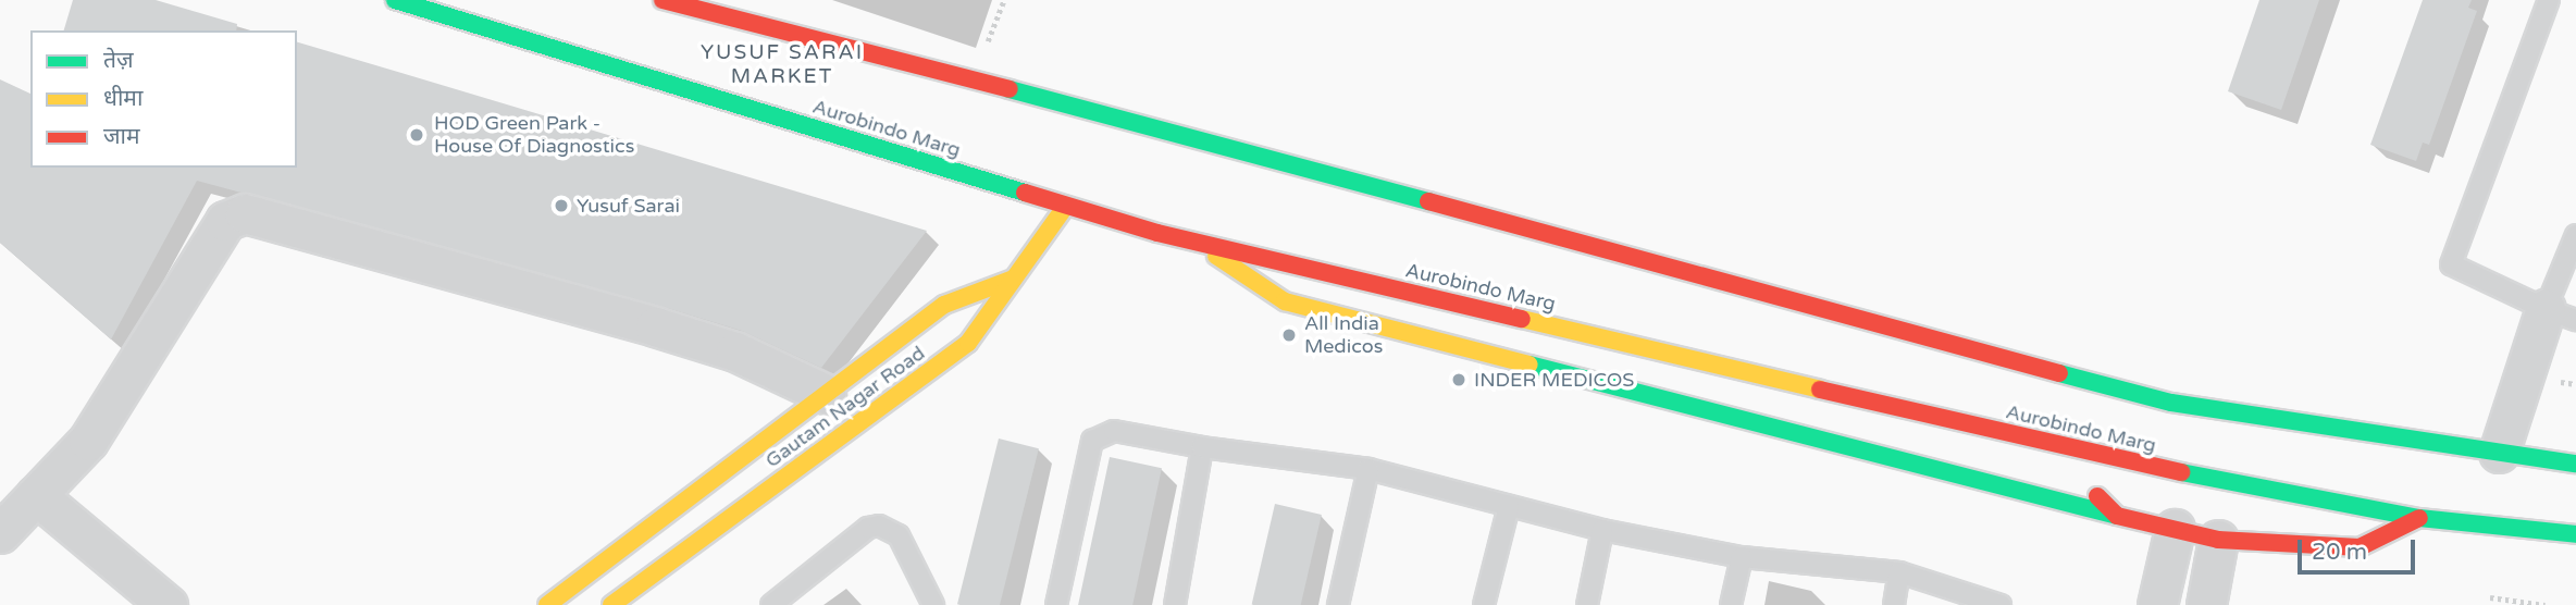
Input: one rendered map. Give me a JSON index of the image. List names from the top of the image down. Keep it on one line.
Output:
{"streets":{"main road":["Aurobindo Marg","Gautam Nagar Road"]},"crossings":[["Aurobindo Marg","Gautam Nagar Road"]],"districts":["YUSUF SARAI MARKET"],"places":["HOD Green Park - House Of Diagnostics","Yusuf Sarai","All India Medicos","INDER MEDICOS"],"legend":["तेज़","धीमा","जाम"],"scale_bar":"20 m"}
